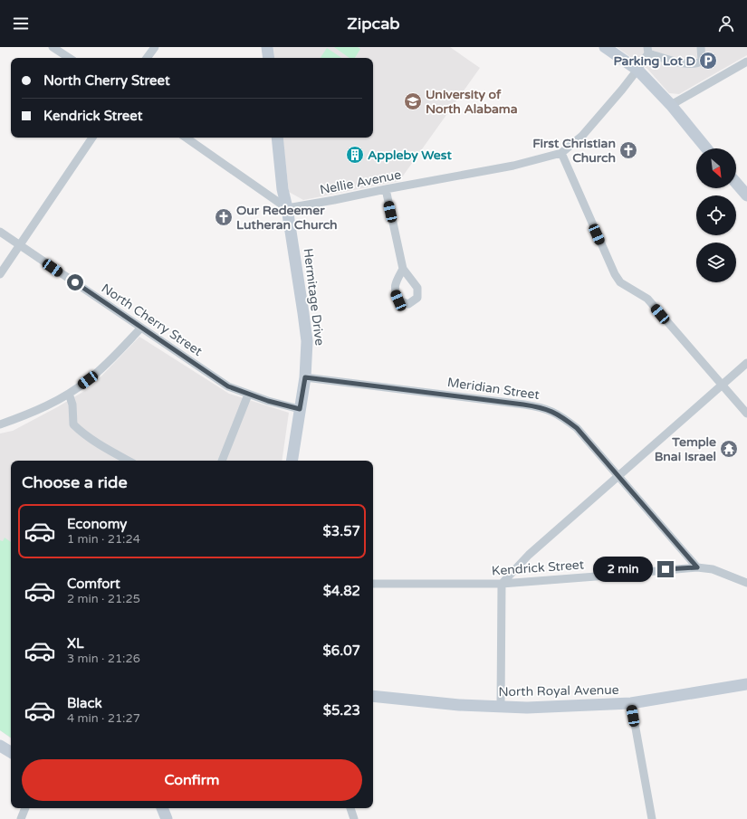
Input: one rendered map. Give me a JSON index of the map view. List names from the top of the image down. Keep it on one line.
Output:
{"streets":{"street":["Nellie Avenue","Hermitage Drive","North Cherry Street","Meridian Street","Kendrick Street","North Royal Avenue"]},"crossings":[["Nellie Avenue","Hermitage Drive"],["Hermitage Drive","North Cherry Street"],["Hermitage Drive","Meridian Street"],["Meridian Street","Kendrick Street"]],"places":{"parking":["Parking Lot D"],"school or university":["University of North Alabama"],"church":["First Christian Church","Our Redeemer Lutheran Church"],"building":["Appleby West"],"temple":["Temple Bnai Israel"]},"north":"bottom right","page":{"header":"Zipcab","banner":["North Cherry Street","Kendrick Street"],"heading":"Choose a ride","list":[{"name":"Economy","note":"1 min · 21:24","value":"$3.57"},{"name":"Comfort","note":"2 min · 21:25","value":"$4.82"},{"name":"XL","note":"3 min · 21:26","value":"$6.07"},{"name":"Black","note":"4 min · 21:27","value":"$5.23"}],"bubble":"2 min","buttons":"Confirm"}}
